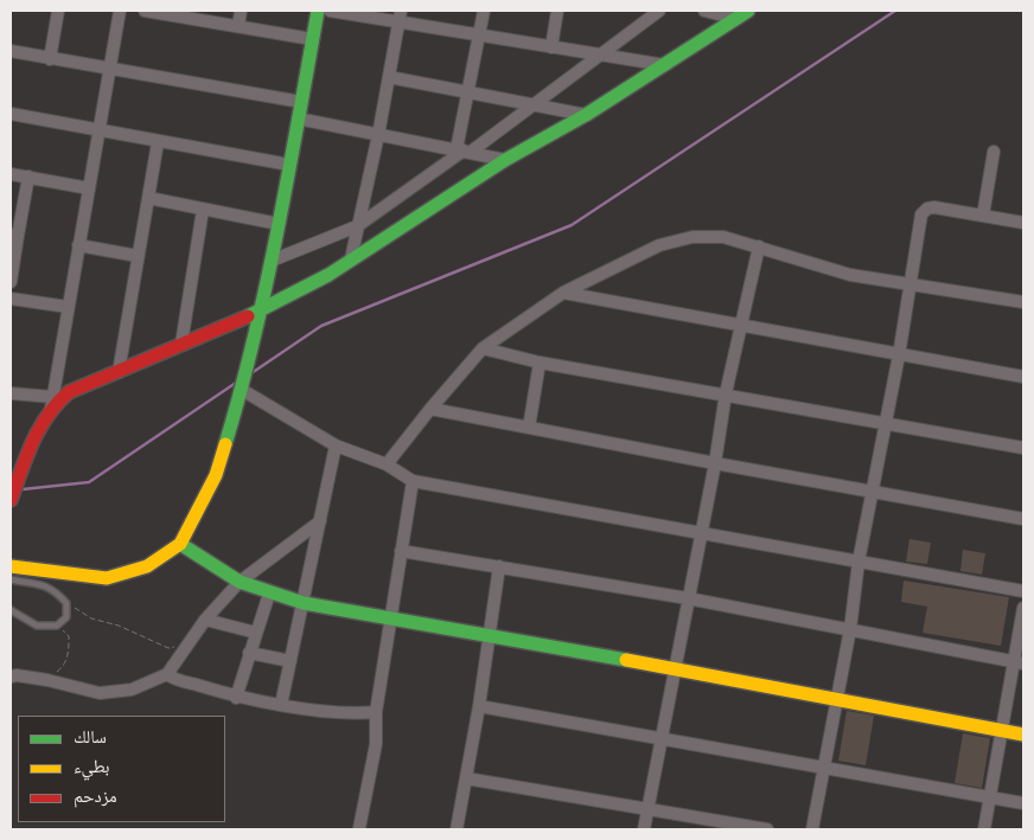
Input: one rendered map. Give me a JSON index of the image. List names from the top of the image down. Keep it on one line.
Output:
{"legend":["سالك","بطيء","مزدحم"]}
